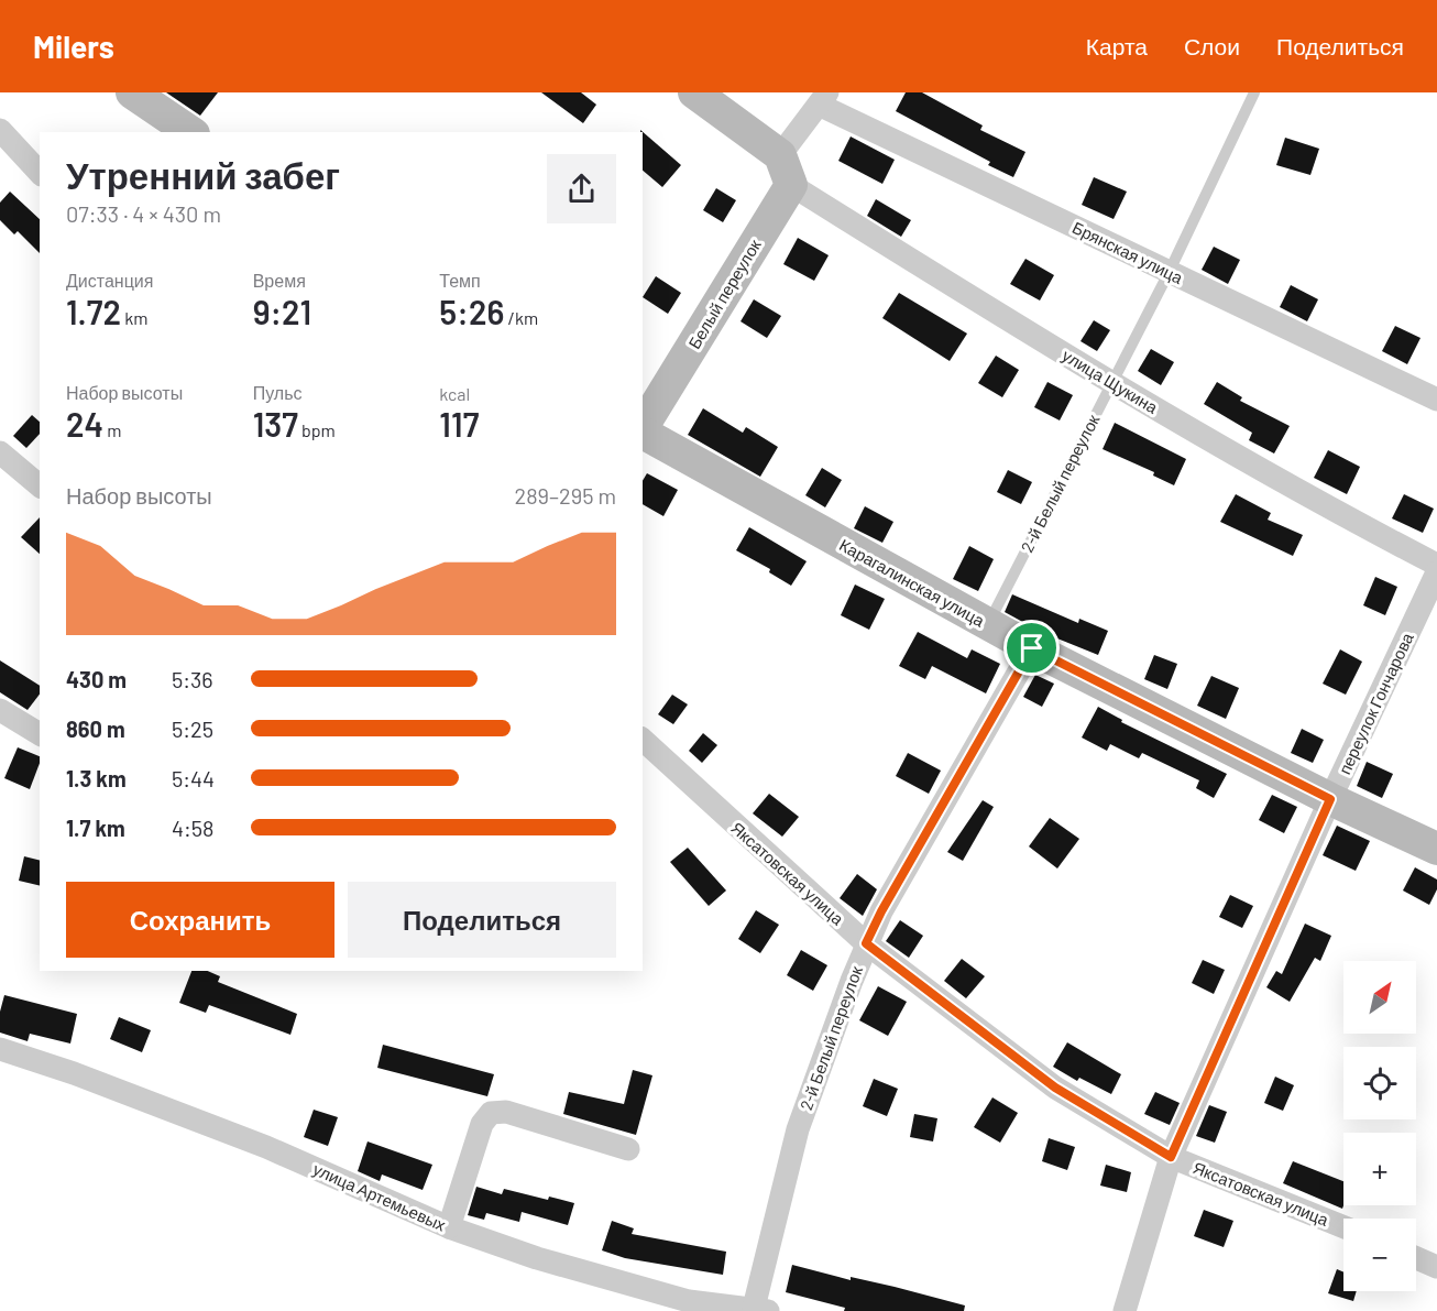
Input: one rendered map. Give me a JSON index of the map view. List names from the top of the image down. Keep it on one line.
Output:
{"streets":{"street":["Брянская улица","Белый переулок","улица Щукина","2-й Белый переулок","Карагалинская улица","переулок Гончарова","Яксатовская улица","улица Артемьевых"]},"crossings":[["Брянская улица","2-й Белый переулок"],["Белый переулок","улица Щукина"],["улица Щукина","2-й Белый переулок"],["2-й Белый переулок","Карагалинская улица"],["2-й Белый переулок","Яксатовская улица"],["2-й Белый переулок","улица Артемьевых"],["Карагалинская улица","переулок Гончарова"],["переулок Гончарова","Яксатовская улица"]],"north":"top right","page":{"header":"Milers","nav":["Карта","Слои","Поделиться"],"heading":["Утренний забег","07:33 · 4 × 430 m"],"stats":[["Дистанция","1.72 km"],["Время","9:21"],["Темп","5:26 /km"],["Набор высоты","24 m"],["Пульс","137 bpm"],["kcal","117"]],"chart":["Набор высоты","289–295 m"],"list":[{"name":"430 m","note":"5:36"},{"name":"860 m","note":"5:25"},{"name":"1.3 km","note":"5:44"},{"name":"1.7 km","note":"4:58"}],"buttons":["Сохранить","Поделиться"],"map_buttons":["+","−"]}}
